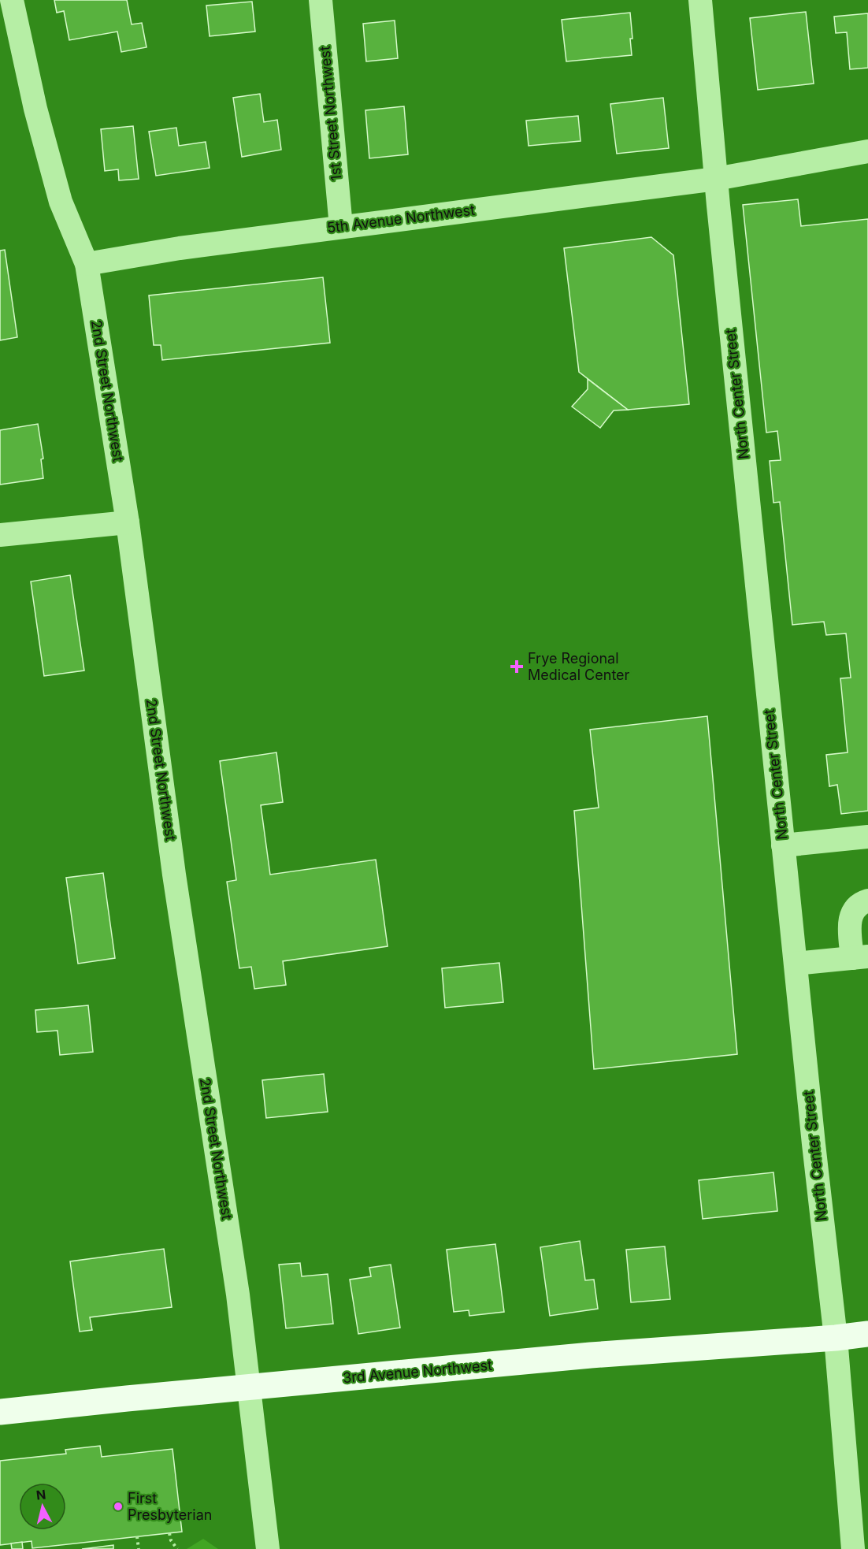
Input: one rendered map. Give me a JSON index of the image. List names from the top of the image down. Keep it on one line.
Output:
{"streets":{"main road":["3rd Avenue Northwest"],"street":["1st Street Northwest","5th Avenue Northwest","2nd Street Northwest","North Center Street"]},"crossings":[["1st Street Northwest","5th Avenue Northwest"],["5th Avenue Northwest","2nd Street Northwest"],["5th Avenue Northwest","North Center Street"],["2nd Street Northwest","3rd Avenue Northwest"],["North Center Street","3rd Avenue Northwest"]],"places":{"health":["Frye Regional Medical Center"],"other":["First Presbyterian"]},"north":"top"}
